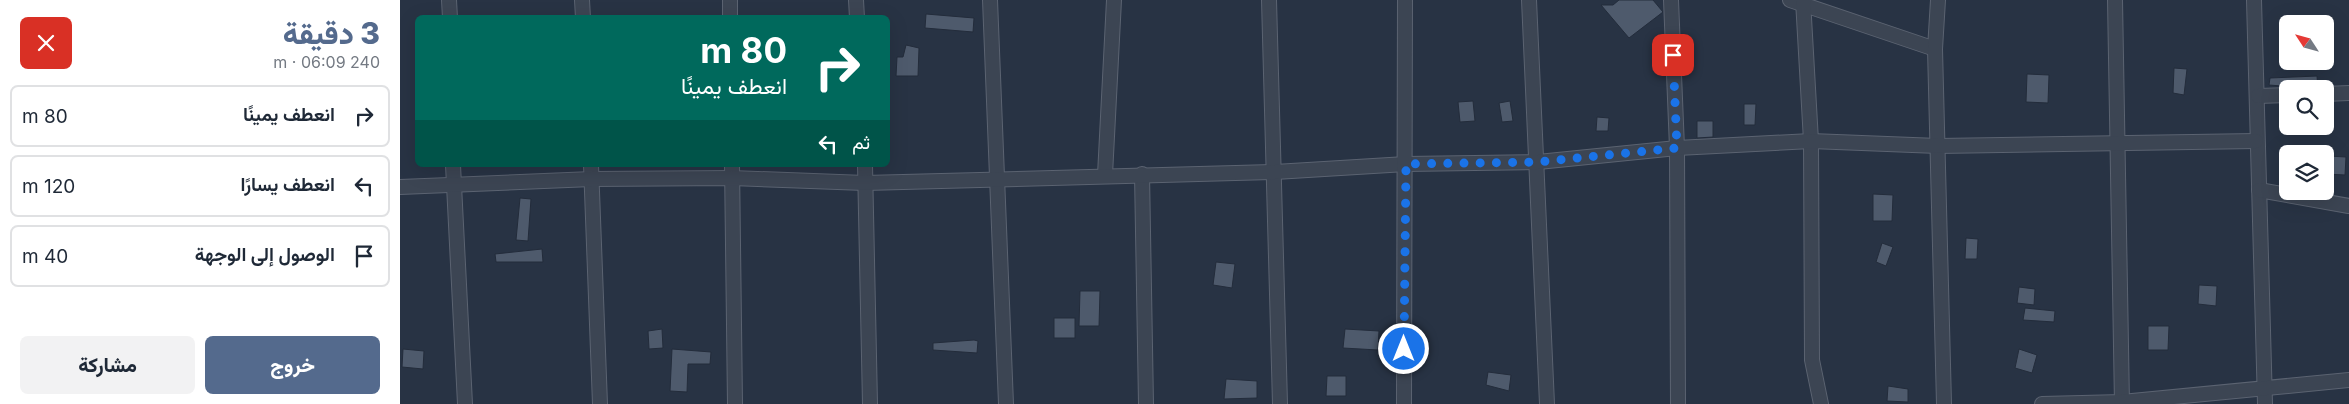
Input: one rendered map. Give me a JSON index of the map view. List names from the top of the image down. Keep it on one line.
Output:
{"north":"top left","page":{"heading":["3 دقيقة","240 m · 06:09"],"turn":["80 m","انعطف يمينًا"],"list":[{"name":"انعطف يمينًا","value":"80 m"},{"name":"انعطف يسارًا","value":"120 m"},{"name":"الوصول إلى الوجهة","value":"40 m"}],"then":"ثم","buttons":["خروج","مشاركة"]}}
